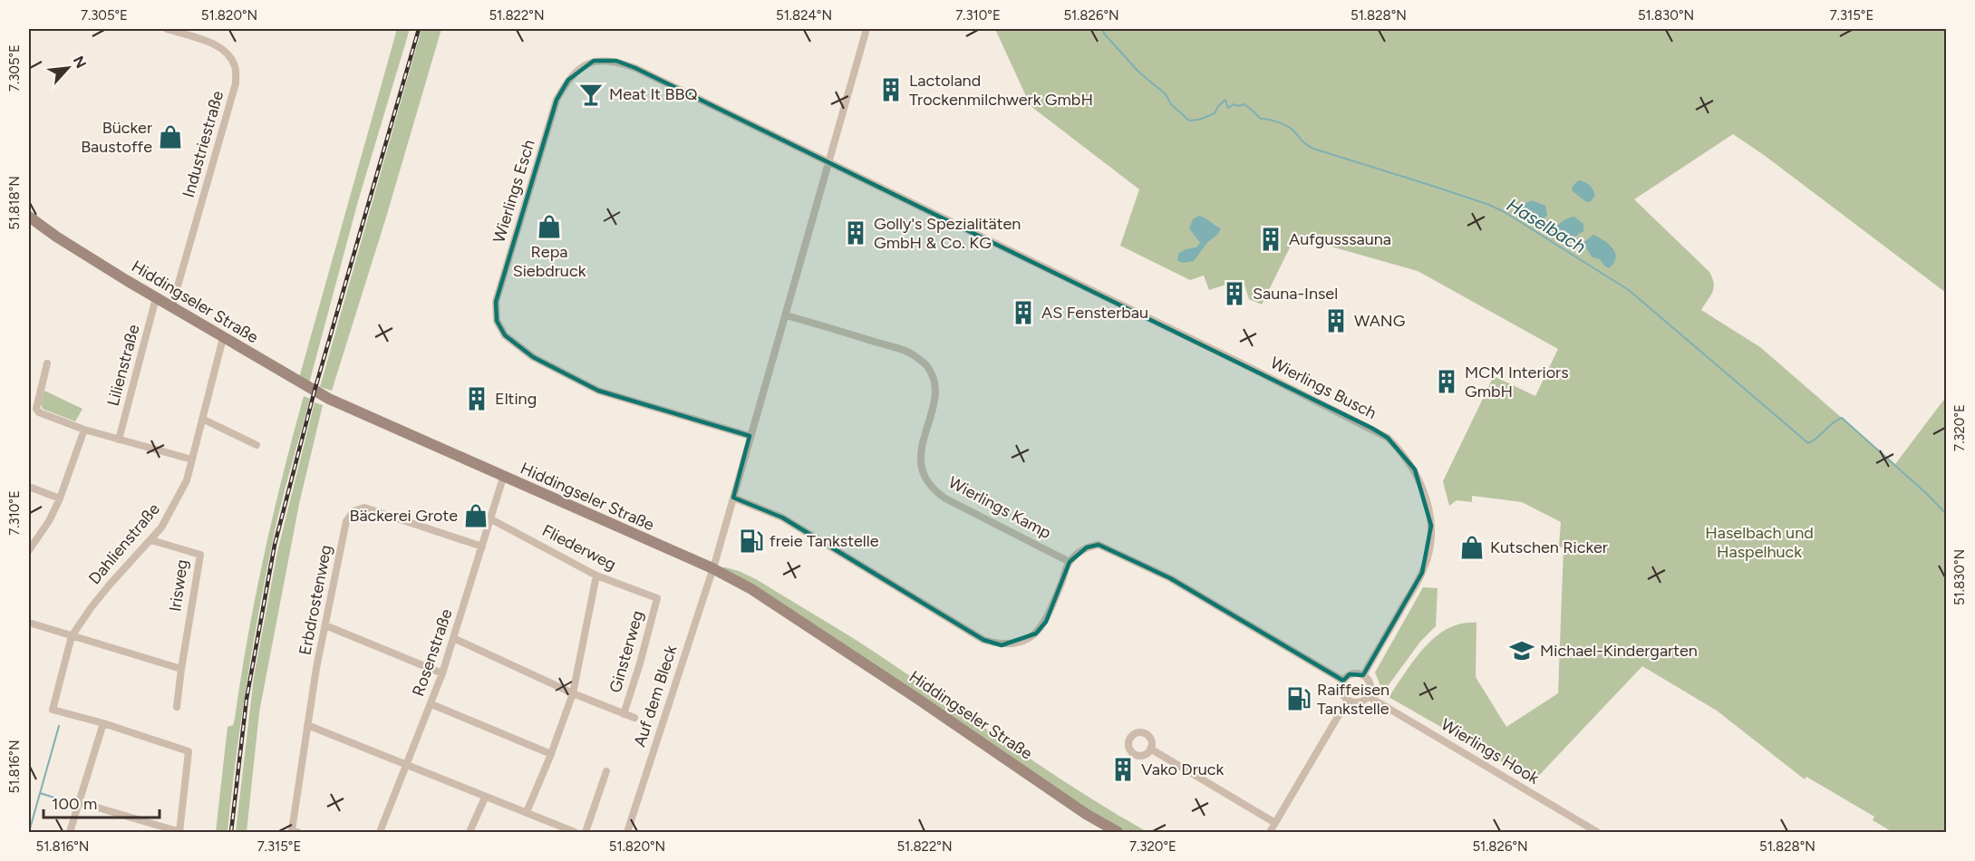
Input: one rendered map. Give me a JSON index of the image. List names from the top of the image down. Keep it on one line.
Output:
{"streets":{"street":["Industriestraße","Wierlings Esch","Hiddingseler Straße","Lilienstraße","Wierlings Busch","Wierlings Kamp","Dahlienstraße","Fliederweg","Irisweg","Erbdrostenweg","Ginsterweg","Rosenstraße","Auf dem Bleck","Wierlings Hook"]},"crossings":[["Industriestraße","Hiddingseler Straße"],["Wierlings Esch","Wierlings Busch"],["Hiddingseler Straße","Lilienstraße"],["Hiddingseler Straße","Dahlienstraße"],["Hiddingseler Straße","Rosenstraße"],["Hiddingseler Straße","Auf dem Bleck"],["Wierlings Busch","Wierlings Hook"],["Dahlienstraße","Irisweg"],["Fliederweg","Ginsterweg"],["Fliederweg","Rosenstraße"],["Erbdrostenweg","Rosenstraße"]],"water":["Haselbach"],"parks":["Haselbach und Haspelhuck"],"places":{"building":["Lactoland Trockenmilchwerk GmbH","Golly's Spezialitäten GmbH & Co. KG","Aufgusssauna","Sauna-Insel","AS Fensterbau","WANG","MCM Interiors GmbH","Elting","Vako Druck"],"bar":["Meat It BBQ"],"shop":["Bücker Baustoffe","Repa Siebdruck","Bäckerei Grote","Kutschen Ricker"],"fuel station":["freie Tankstelle","Raiffeisen Tankstelle"],"school or university":["Michael-Kindergarten"]},"scale_bar":"100 m","north":"top right","coordinates":["7.305°E","51.820°N","51.822°N","51.824°N","7.310°E","51.826°N","51.828°N","51.830°N","7.315°E","51.818°N","7.320°E","51.816°N"]}
